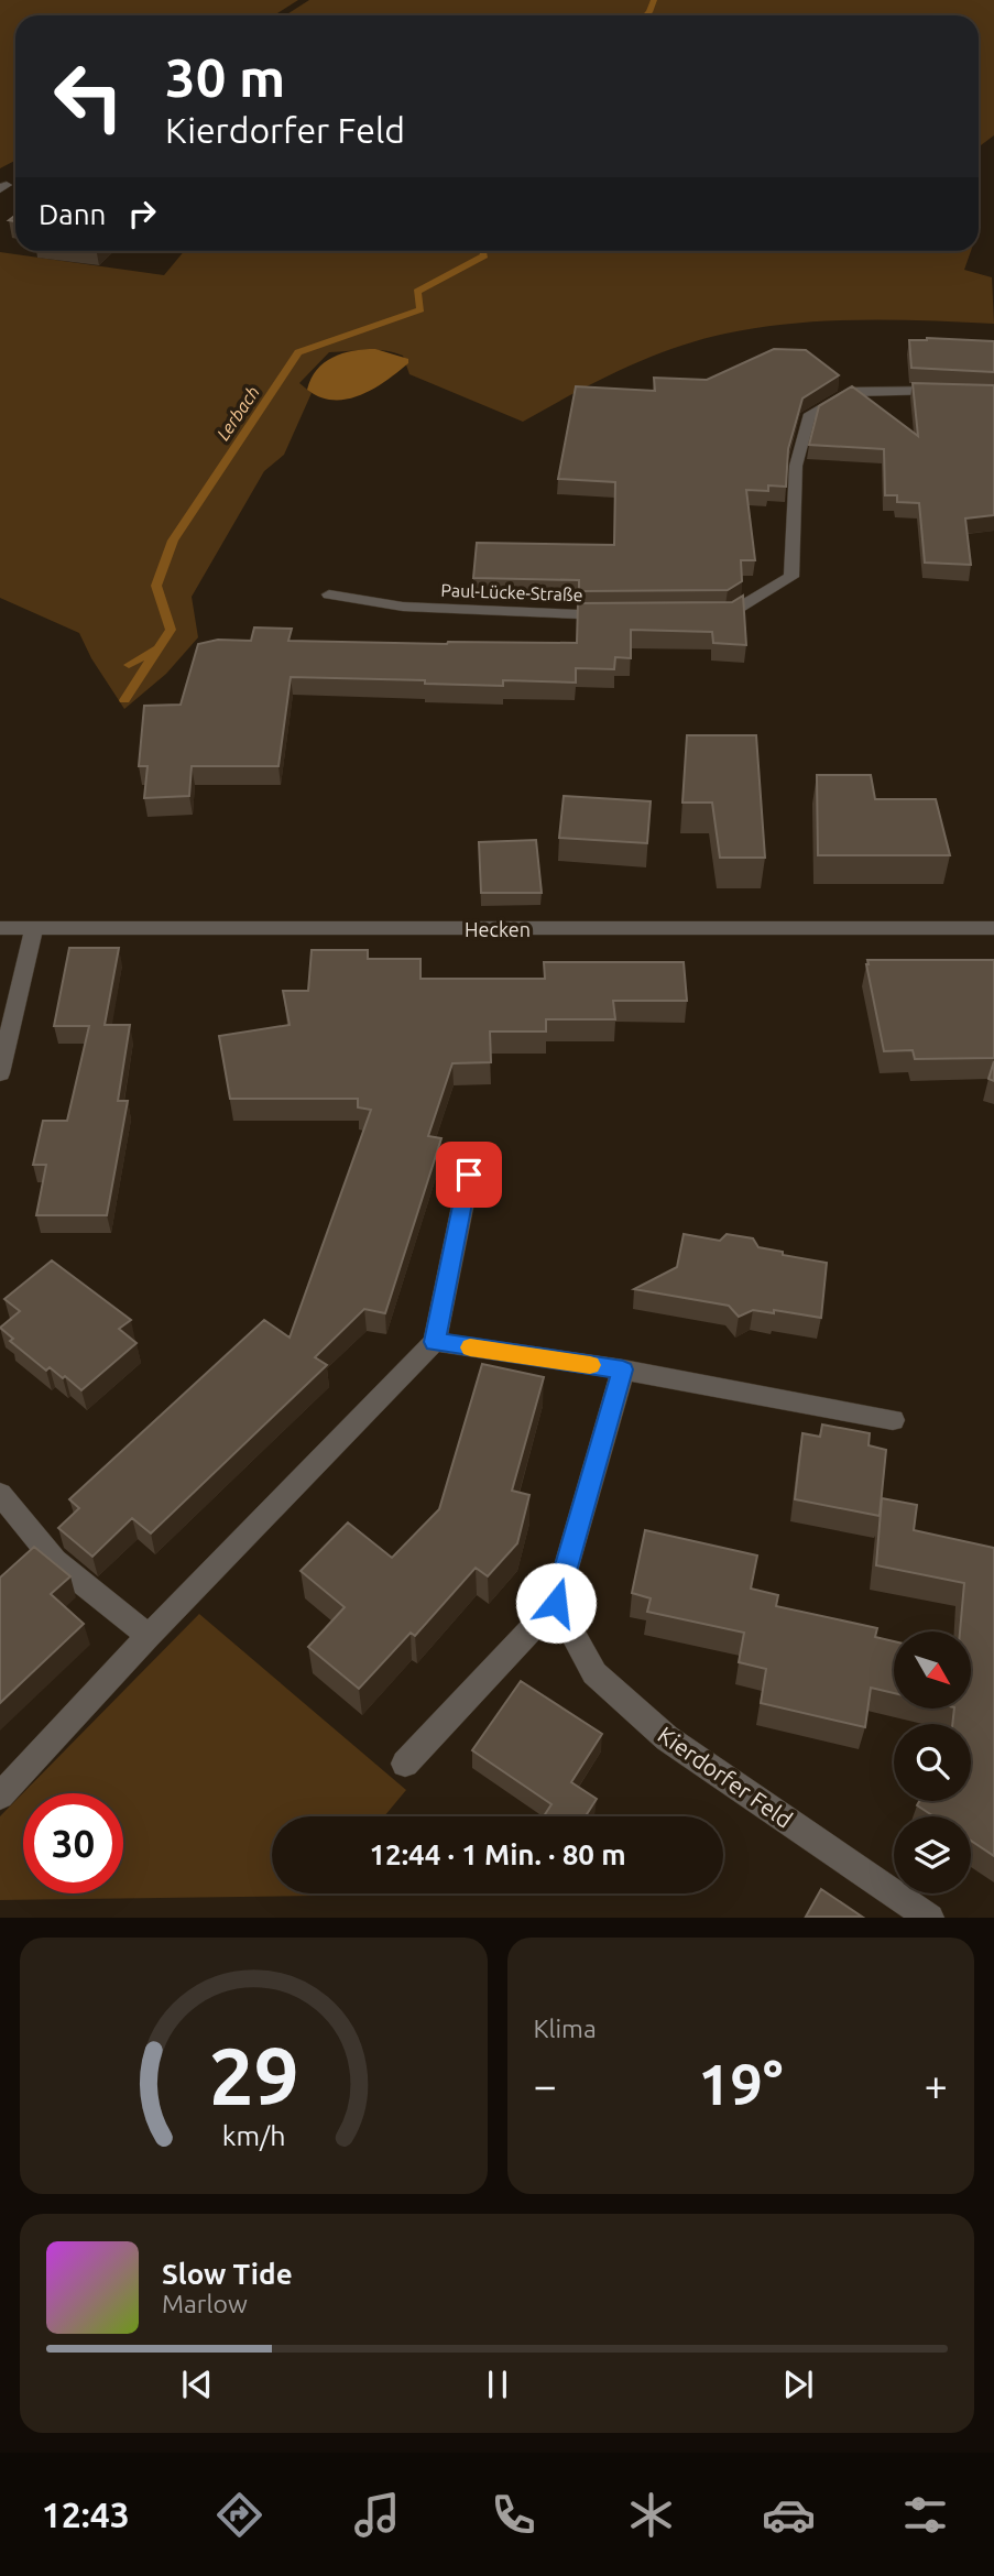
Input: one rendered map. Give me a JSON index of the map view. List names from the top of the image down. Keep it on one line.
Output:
{"streets":{"street":["Paul-Lücke-Straße","Hecken","Kierdorfer Feld"]},"water":["Lerbach"],"north":"bottom right","page":{"turn":["30 m","Kierdorfer Feld"],"then":"Dann","limit":"30","trip":"12:44 · 1 Min. · 80 m","tile":"Klima","heat":["−","19°","+"],"song":["Slow Tide","Marlow"],"tabs":"12:43","gauge":["29","km/h"]}}
